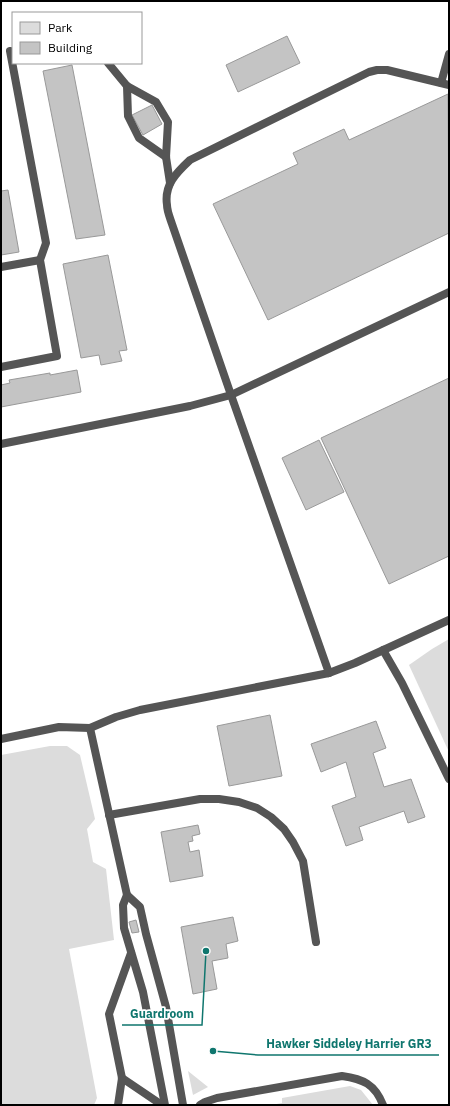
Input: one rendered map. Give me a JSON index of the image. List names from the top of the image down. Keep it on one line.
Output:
{"places":["Guardroom","Hawker Siddeley Harrier GR3"],"legend":["Park","Building"]}
